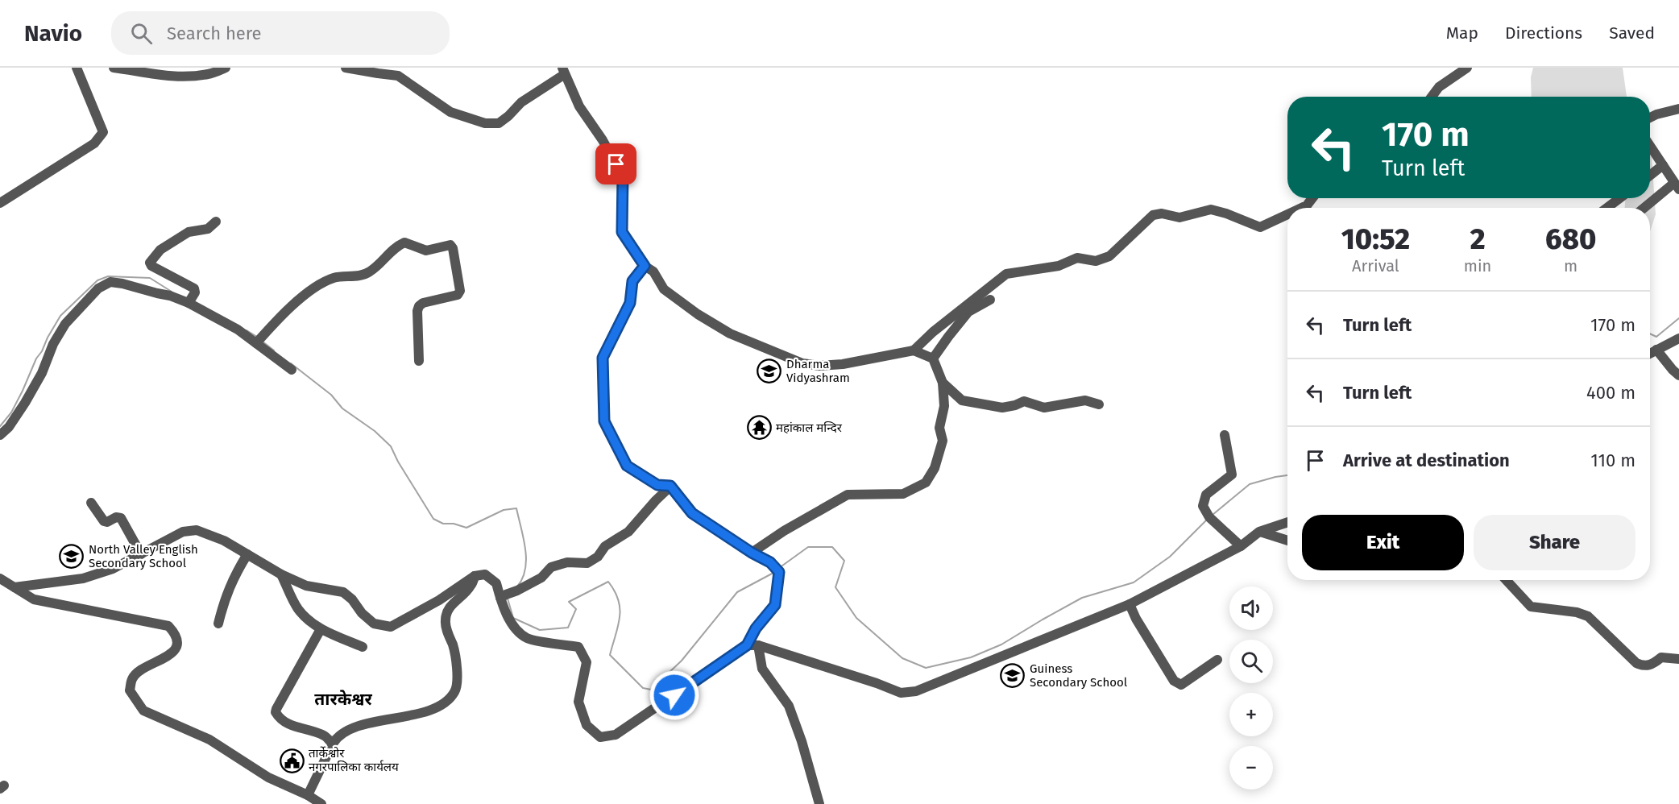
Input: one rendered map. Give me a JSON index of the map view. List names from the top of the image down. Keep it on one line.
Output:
{"districts":["तारकेश्वर"],"places":{"school or university":["Dharma Vidyashram","North Valley English Secondary School","Guiness Secondary School"],"temple":["महांकाल मन्दिर"],"public building":["तार्केश्वोर नगरपालिका कार्यलय"]},"page":{"header":"Navio","search":"Search here","nav":["Map","Directions","Saved"],"turn":["170 m","Turn left"],"eta":["10:52","Arrival","2","min","680","m"],"list":[{"name":"Turn left","value":"170 m"},{"name":"Turn left","value":"400 m"},{"name":"Arrive at destination","value":"110 m"}],"buttons":["Exit","Share"],"map_buttons":["+","−"]}}
